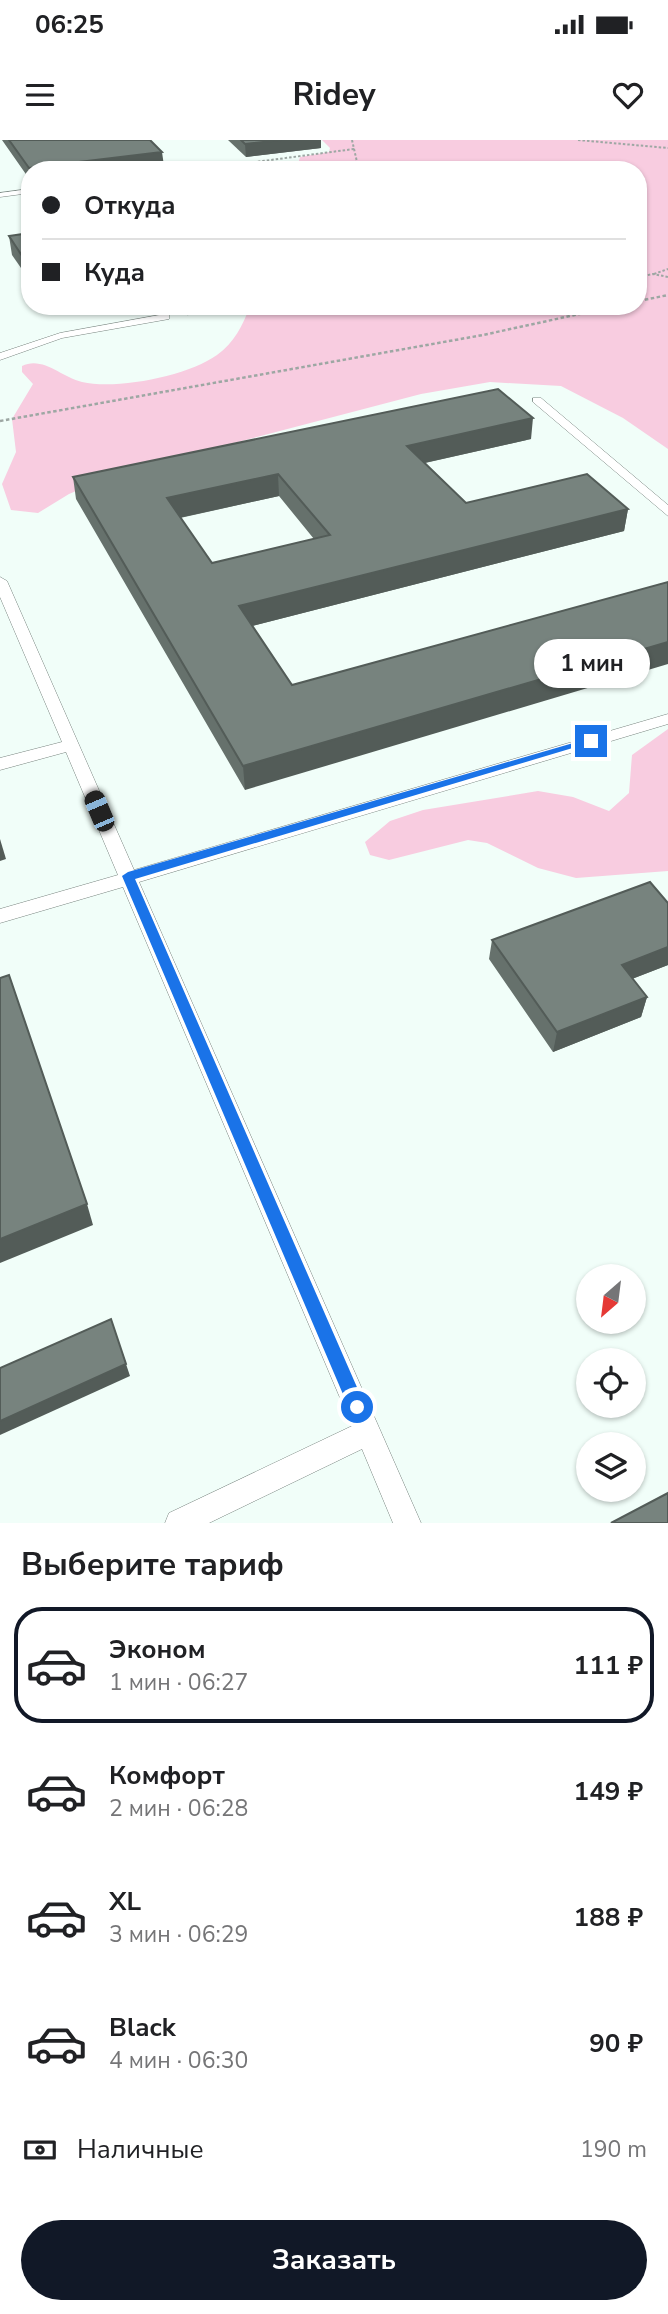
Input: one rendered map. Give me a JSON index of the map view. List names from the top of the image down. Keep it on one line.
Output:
{"north":"bottom left","page":{"status":"06:25","header":"Ridey","banner":["Откуда","Куда"],"bubble":"1 мин","heading":"Выберите тариф","list":[{"name":"Эконом","note":"1 мин · 06:27","value":"111 ₽"},{"name":"Комфорт","note":"2 мин · 06:28","value":"149 ₽"},{"name":"XL","note":"3 мин · 06:29","value":"188 ₽"},{"name":"Black","note":"4 мин · 06:30","value":"90 ₽"}],"pay":["Наличные","190 m"],"buttons":"Заказать"}}
